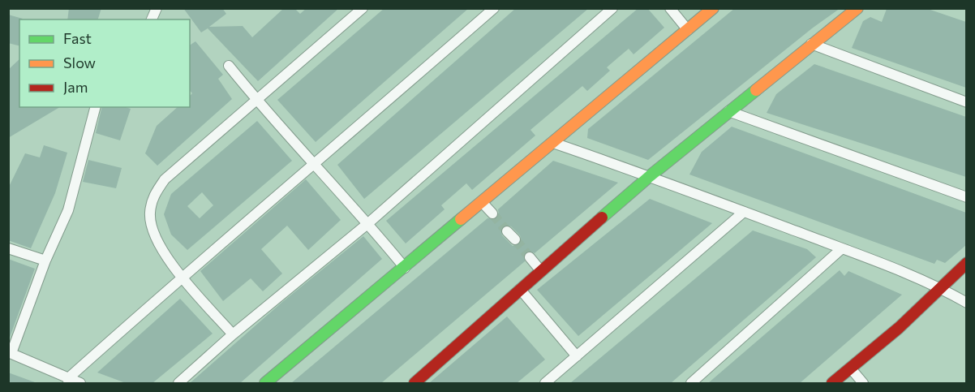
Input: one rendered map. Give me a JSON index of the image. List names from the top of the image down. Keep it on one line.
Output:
{"legend":["Fast","Slow","Jam"]}
